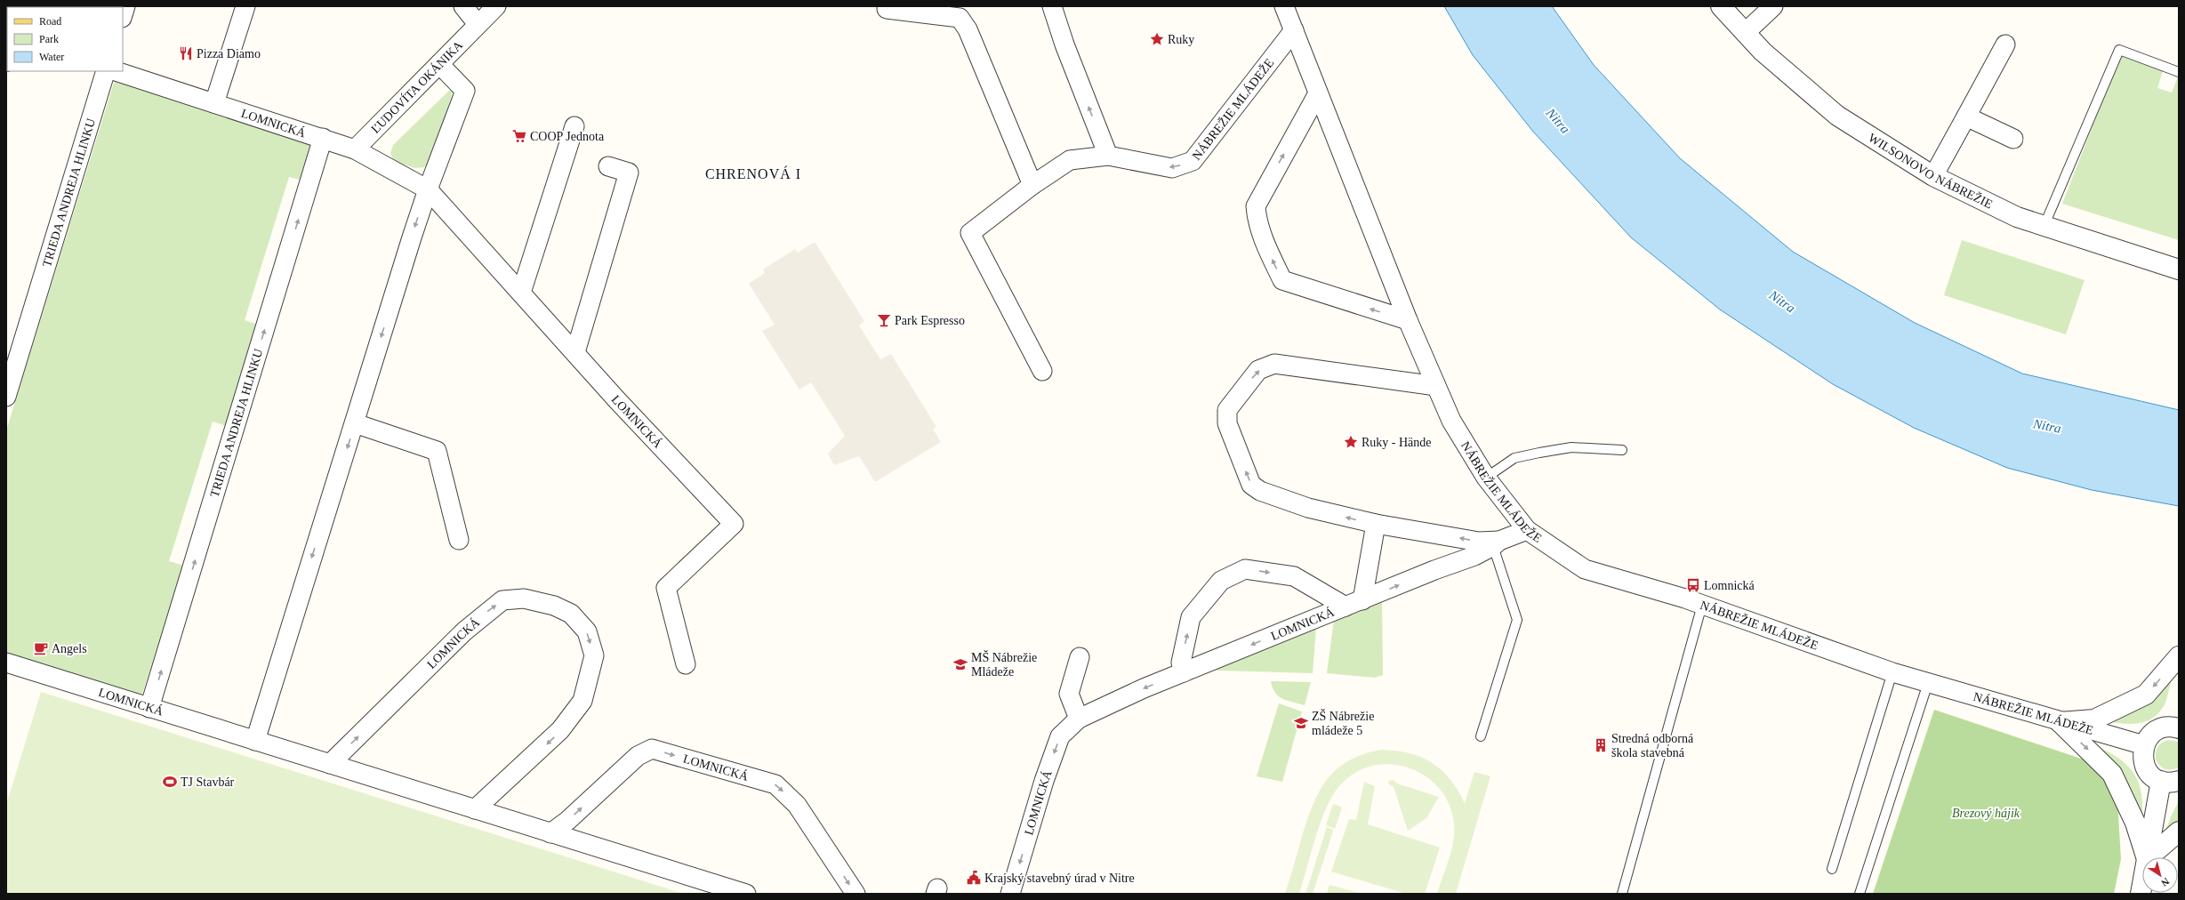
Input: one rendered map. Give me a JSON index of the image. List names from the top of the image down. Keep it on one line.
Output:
{"streets":{"street":["ĽUDOVÍTA OKÁNIKA","NÁBREŽIE MLÁDEŽE","LOMNICKÁ","WILSONOVO NÁBREŽIE","TRIEDA ANDREJA HLINKU"]},"crossings":[["ĽUDOVÍTA OKÁNIKA","LOMNICKÁ"],["NÁBREŽIE MLÁDEŽE","LOMNICKÁ"],["LOMNICKÁ","TRIEDA ANDREJA HLINKU"]],"districts":["CHRENOVÁ I"],"water":["Nitra"],"parks":["Brezový hájik"],"places":{"place":["Ruky","Ruky - Hände"],"restaurant":["Pizza Diamo"],"supermarket":["COOP Jednota"],"bar":["Park Espresso"],"bus stop":["Lomnická"],"cafe":["Angels"],"school or university":["MŠ Nábrežie Mládeže","ZŠ Nábrežie mládeže 5"],"building":["Stredná odborná škola stavebná"],"sports":["TJ Stavbár"],"public building":["Krajský stavebný úrad v Nitre"]},"legend":["Road","Park","Water"],"north":"bottom right"}
